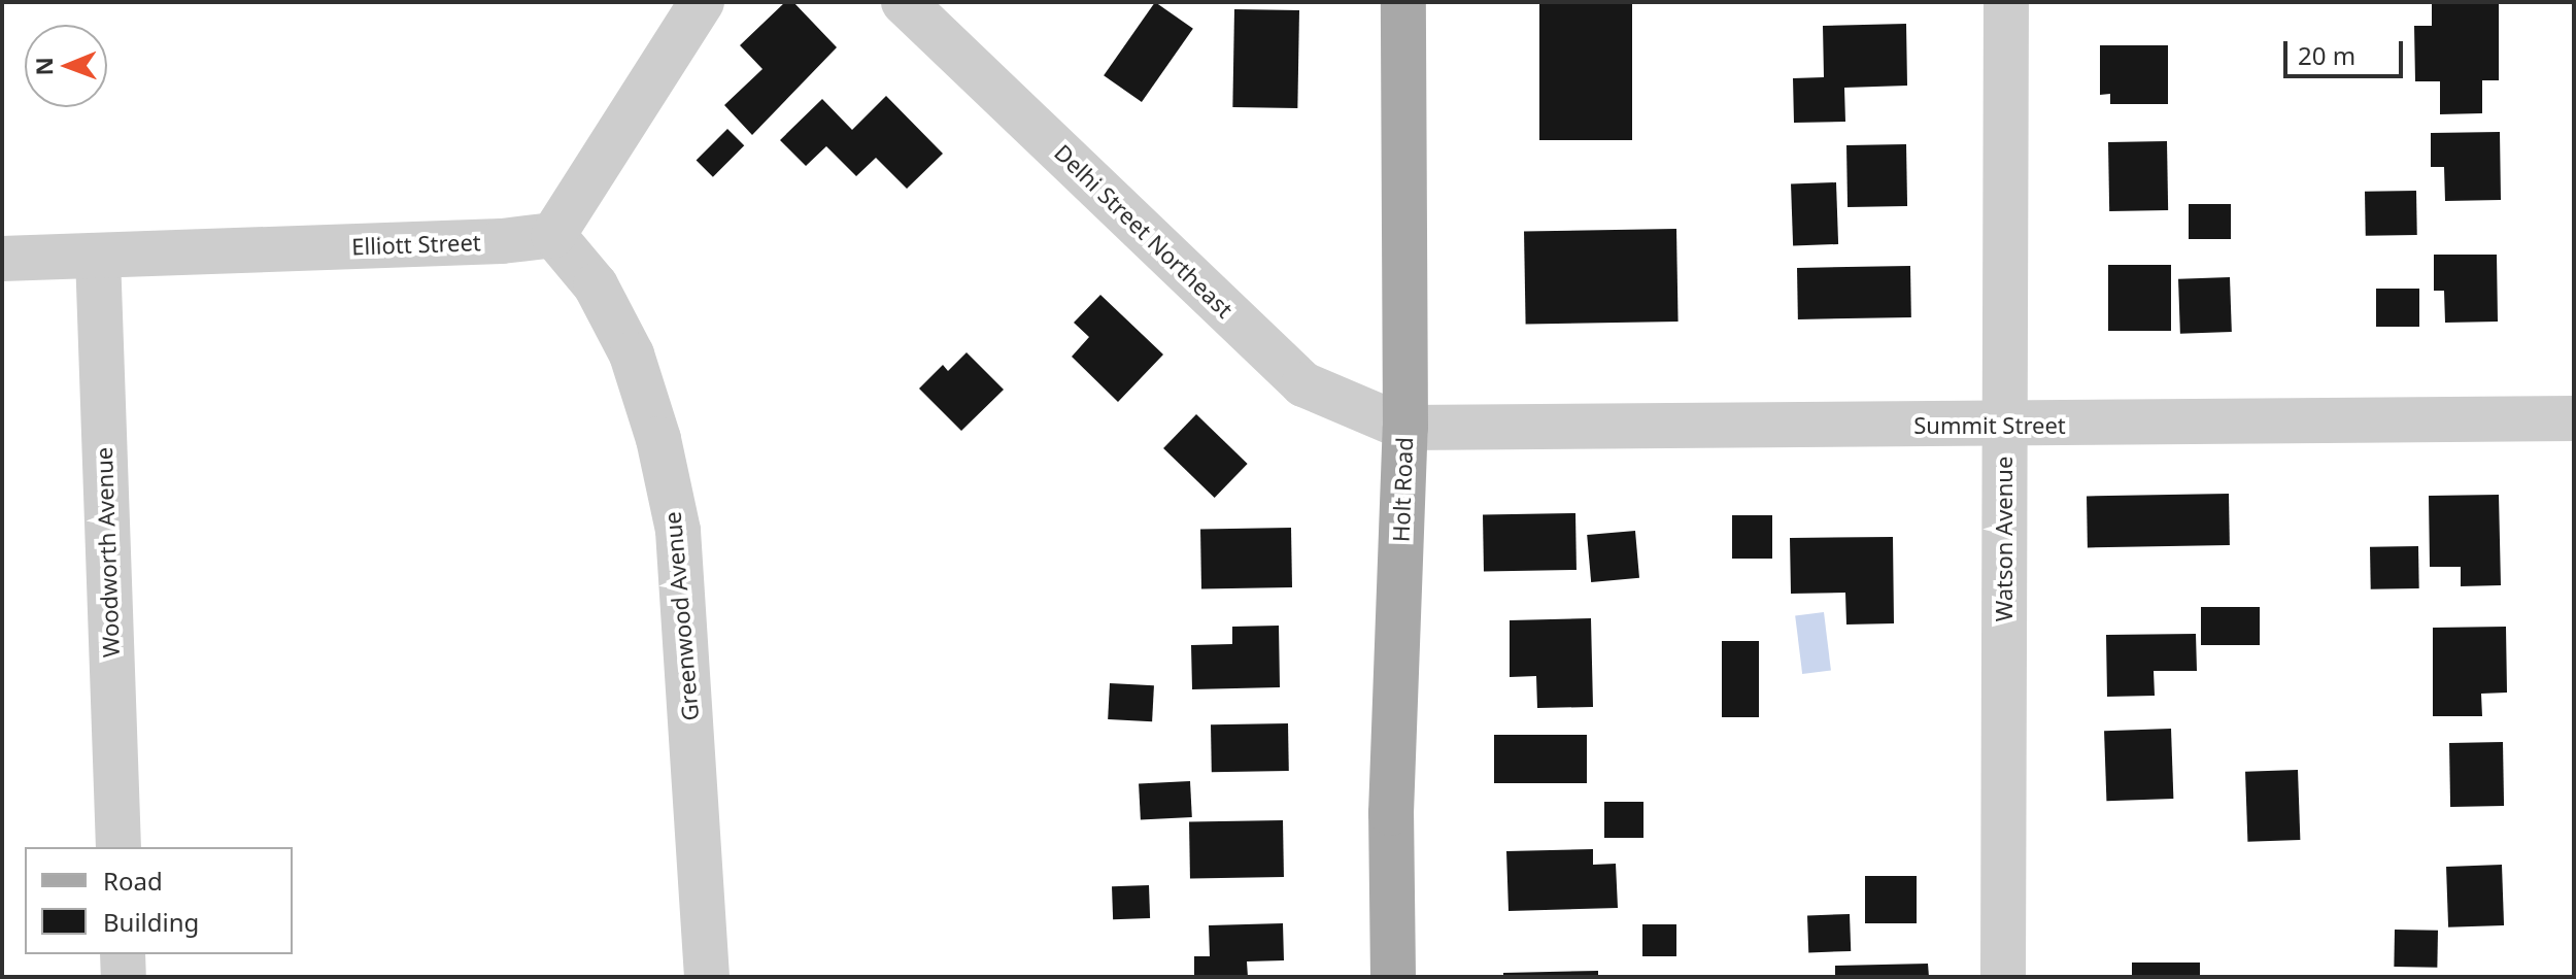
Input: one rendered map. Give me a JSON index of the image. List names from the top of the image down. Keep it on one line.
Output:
{"streets":{"main road":["Holt Road"],"street":["Delhi Street Northeast","Elliott Street","Summit Street","Watson Avenue","Woodworth Avenue","Greenwood Avenue"]},"crossings":[["Delhi Street Northeast","Summit Street"],["Delhi Street Northeast","Holt Road"],["Elliott Street","Woodworth Avenue"],["Elliott Street","Greenwood Avenue"],["Summit Street","Holt Road"],["Summit Street","Watson Avenue"]],"legend":["Road","Building"],"scale_bar":"20 m","north":"left"}
